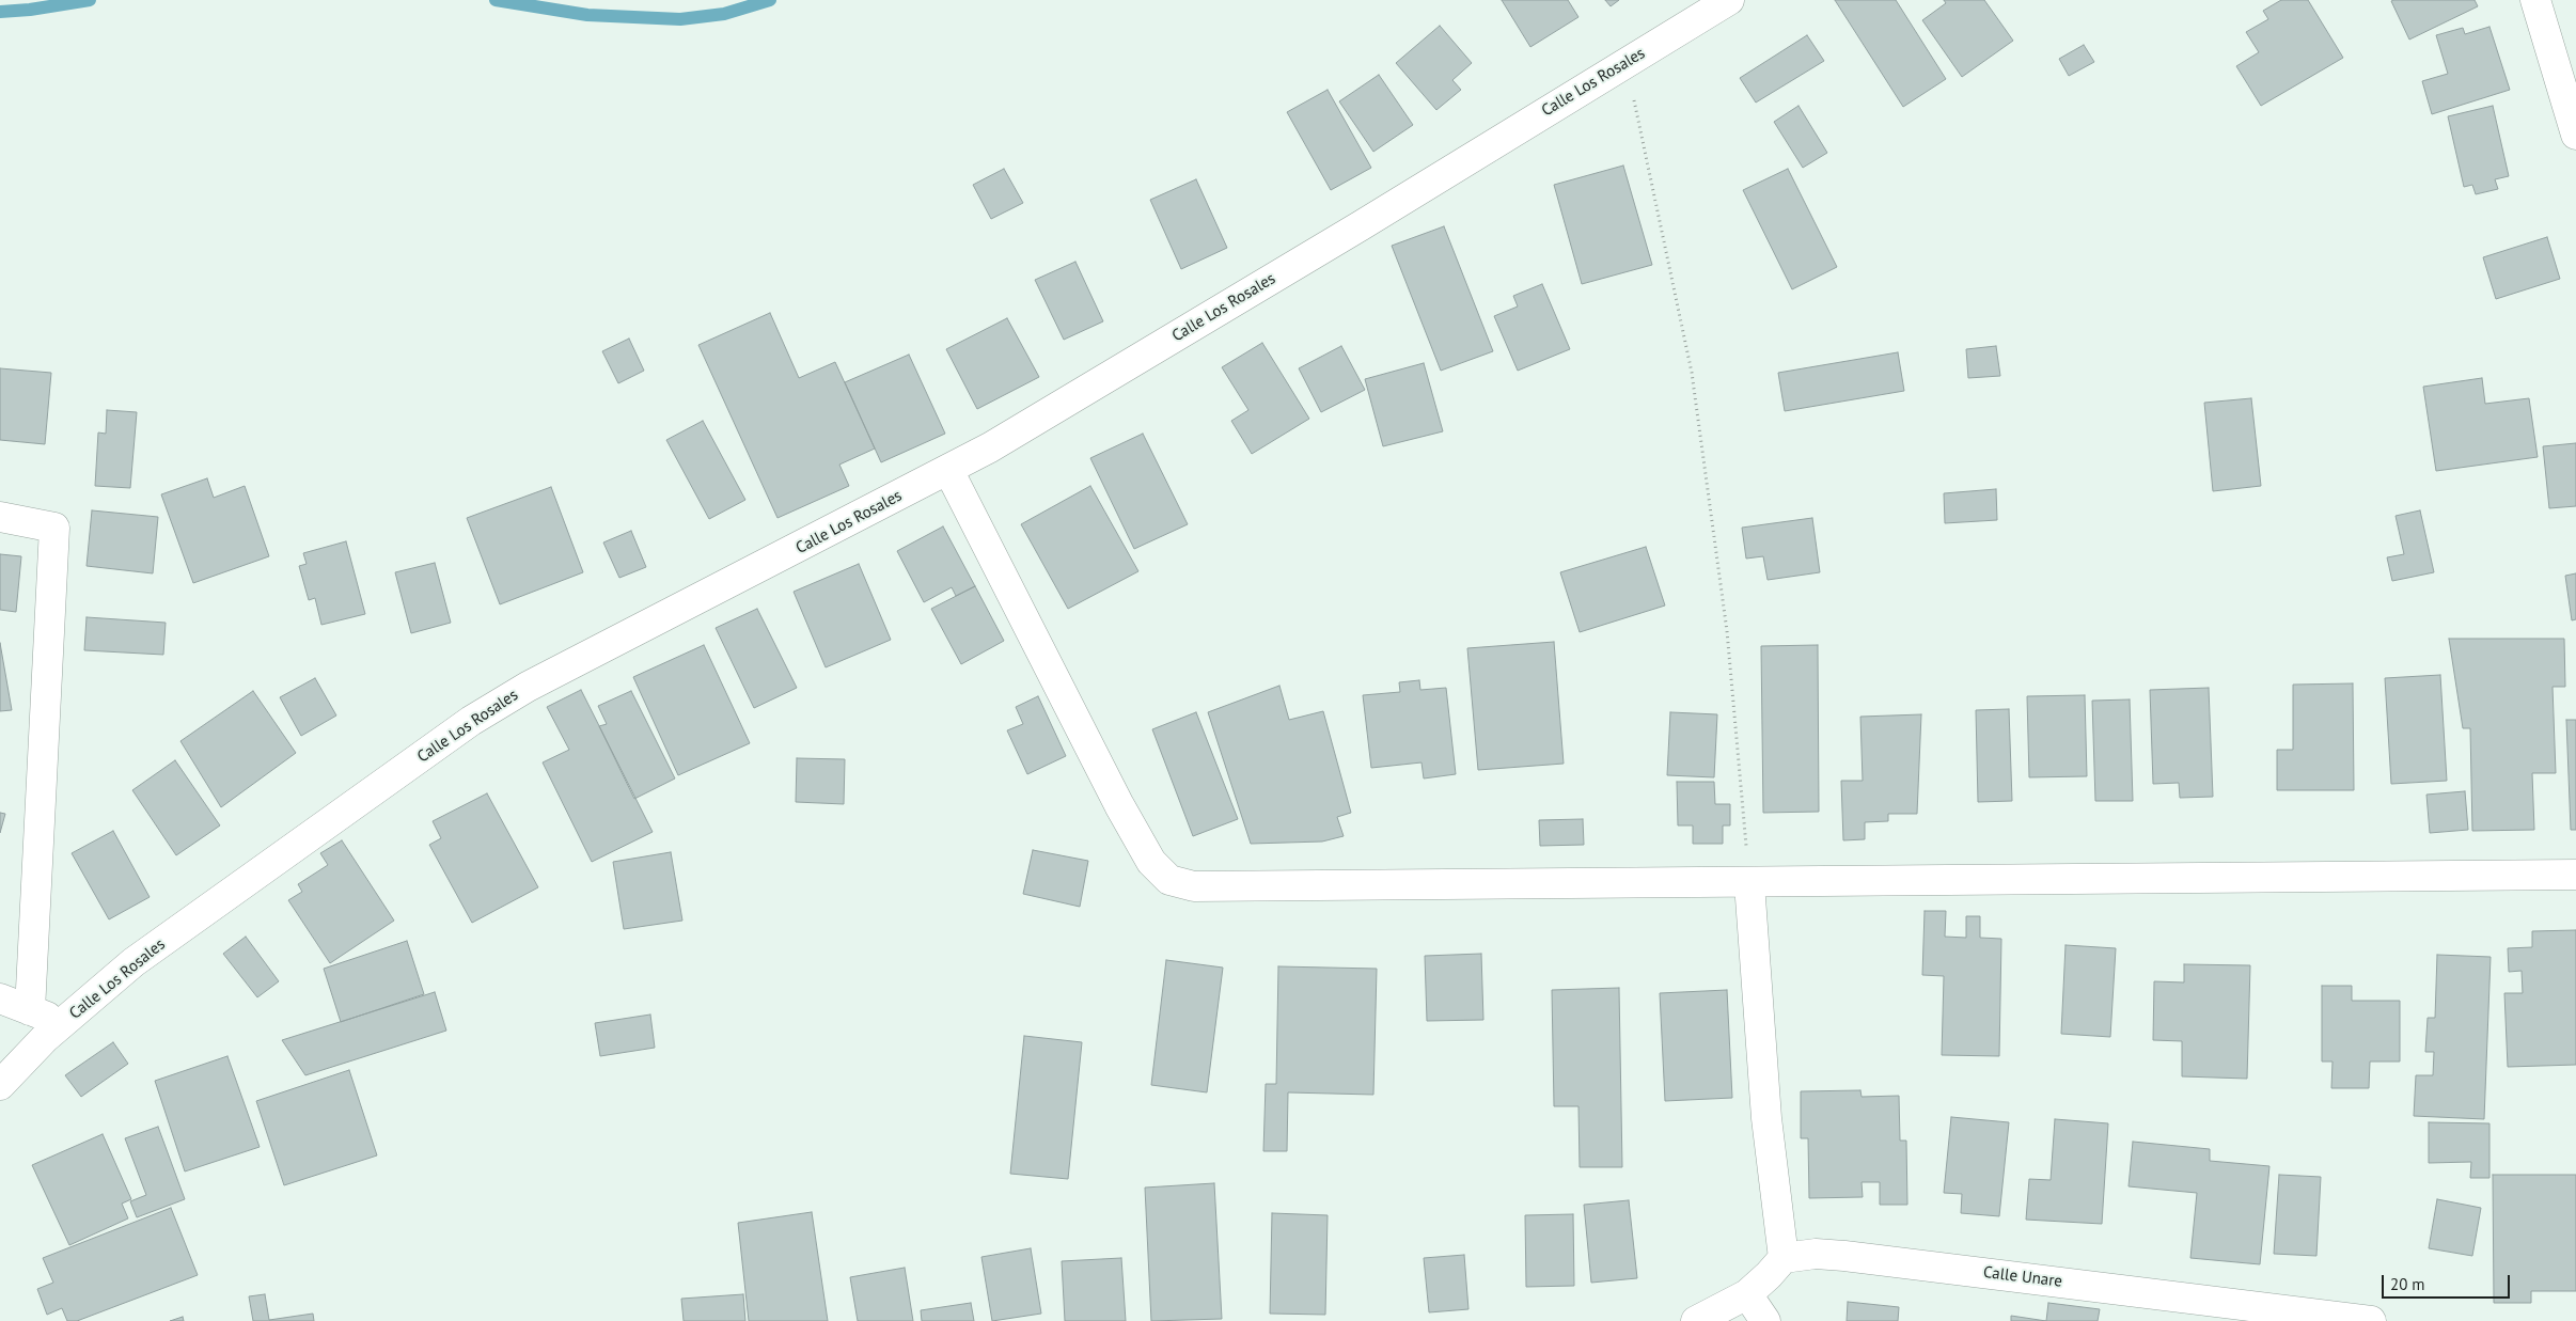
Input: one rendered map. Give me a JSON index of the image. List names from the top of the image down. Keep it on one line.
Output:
{"streets":{"street":["Calle Los Rosales","Calle Unare"]},"scale_bar":"20 m"}
